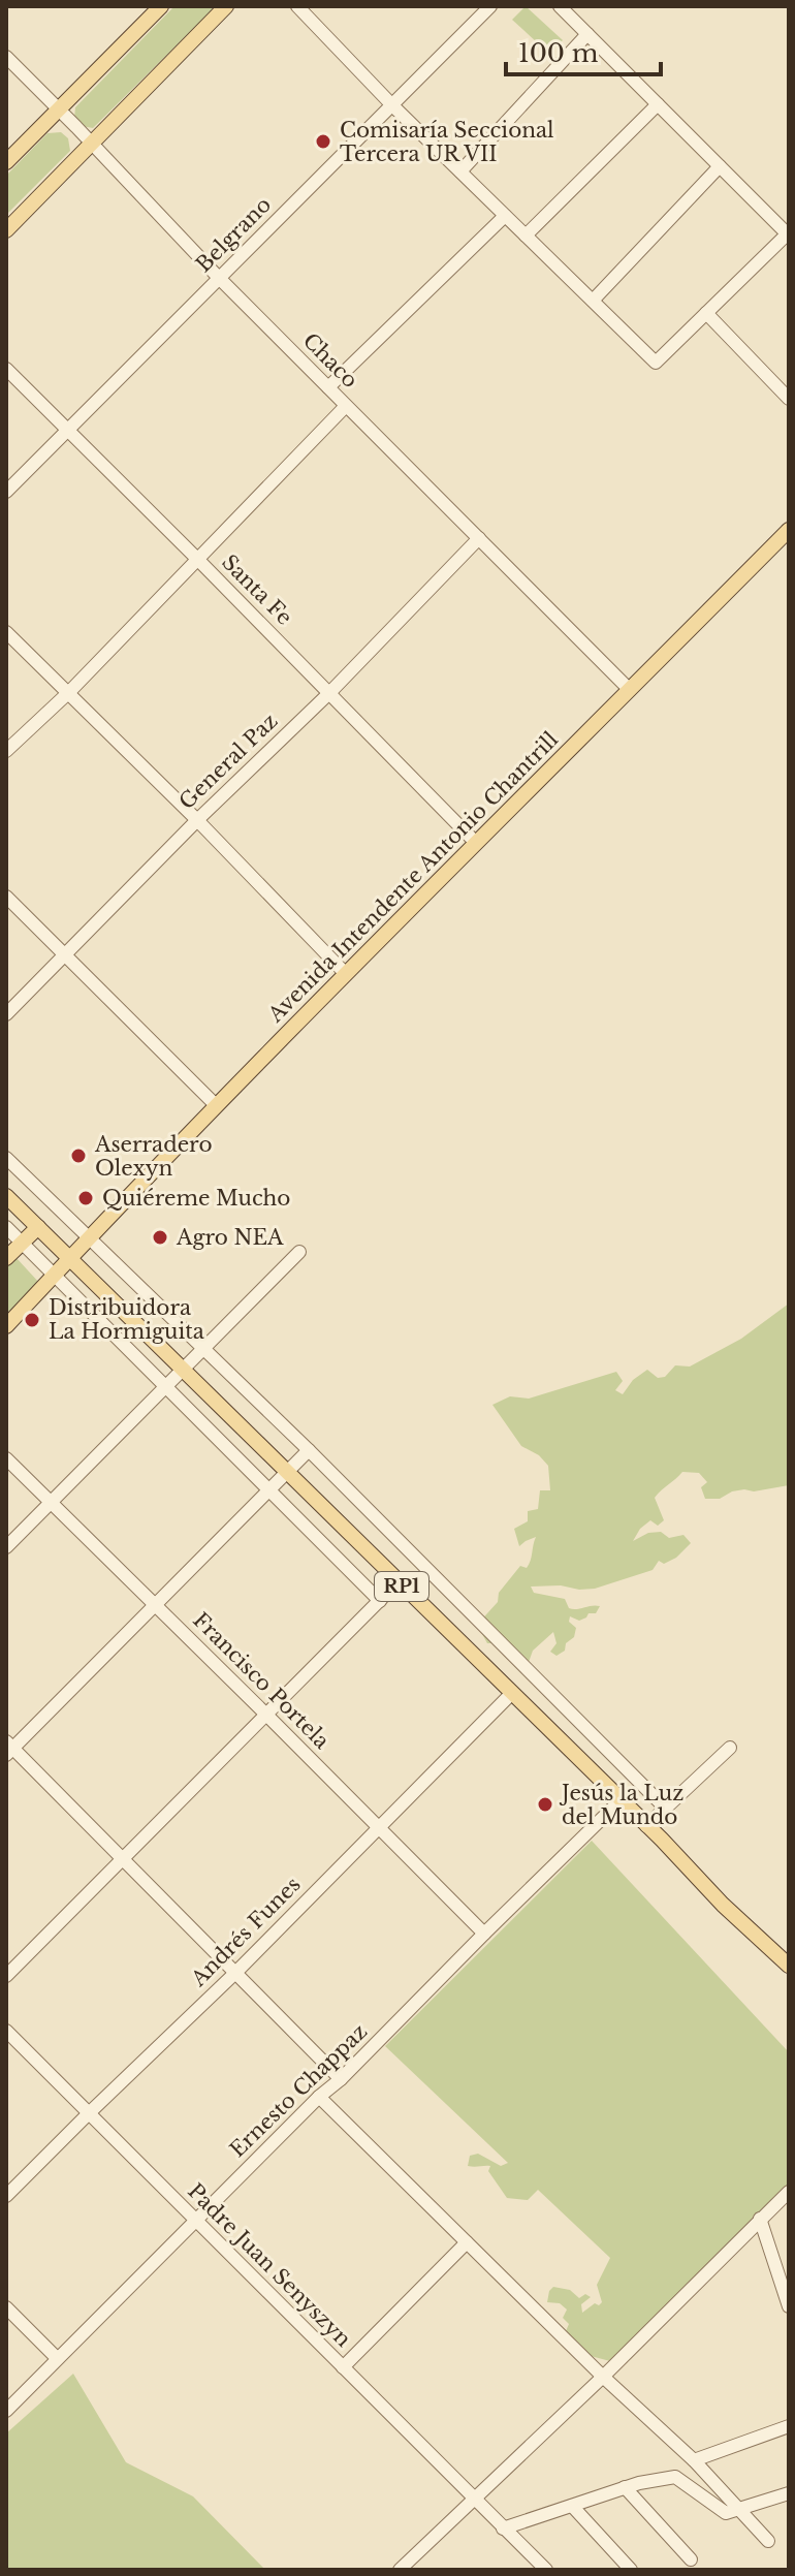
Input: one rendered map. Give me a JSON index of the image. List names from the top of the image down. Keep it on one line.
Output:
{"streets":{"main road":["Avenida Intendente Antonio Chantrill","RP1"],"street":["Belgrano","Chaco","Santa Fe","General Paz","Francisco Portela","Andrés Funes","Ernesto Chappaz","Padre Juan Senyszyn"]},"crossings":[["Belgrano","Chaco"],["Belgrano","Santa Fe"],["Chaco","General Paz"],["Chaco","Avenida Intendente Antonio Chantrill"],["Santa Fe","General Paz"],["Santa Fe","Avenida Intendente Antonio Chantrill"],["Avenida Intendente Antonio Chantrill","RP1"],["RP1","Andrés Funes"],["RP1","Ernesto Chappaz"],["Francisco Portela","Andrés Funes"],["Francisco Portela","Ernesto Chappaz"],["Andrés Funes","Padre Juan Senyszyn"],["Ernesto Chappaz","Padre Juan Senyszyn"]],"places":["Comisaría Seccional Tercera UR VII","Aserradero Olexyn","Quiéreme Mucho","Agro NEA","Distribuidora La Hormiguita","Jesús la Luz del Mundo"],"scale_bar":"100 m"}
